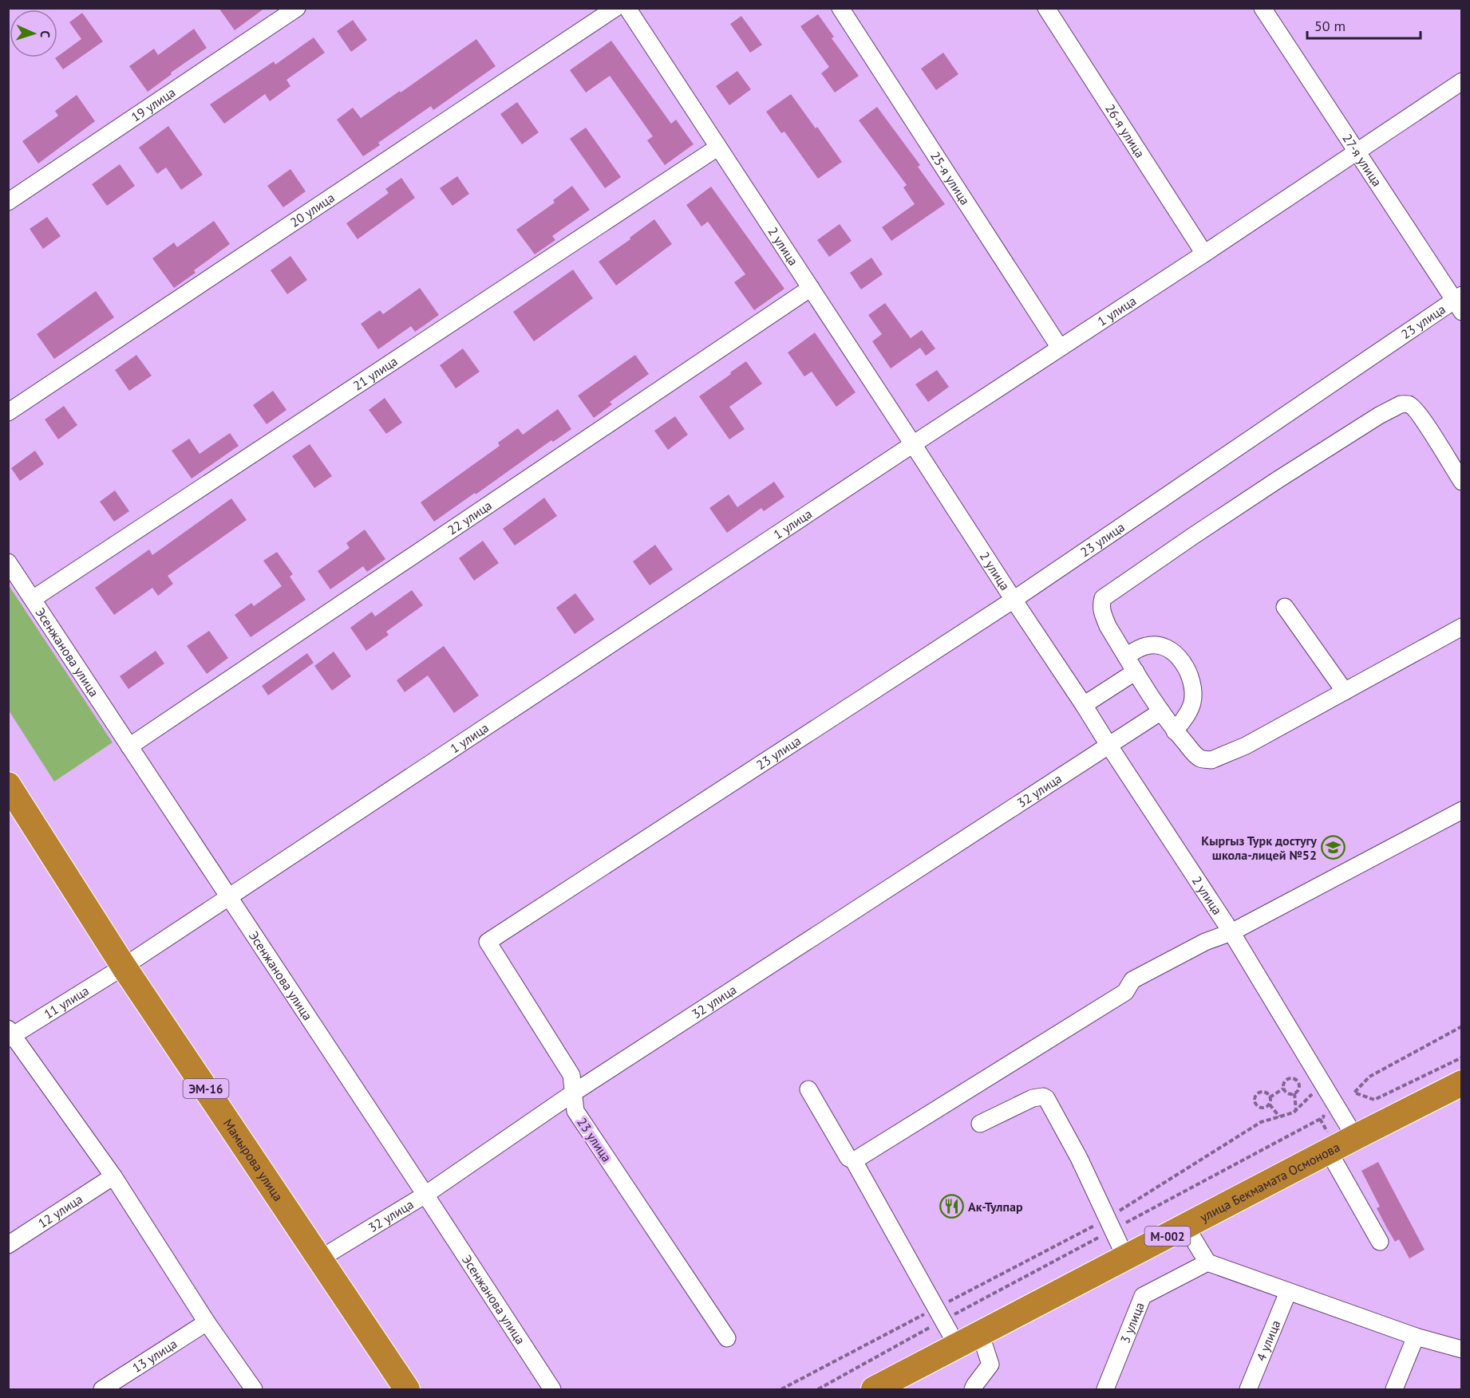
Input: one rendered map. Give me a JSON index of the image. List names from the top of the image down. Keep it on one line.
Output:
{"streets":{"highway":["ЭМ-16","Мамырова улица","улица Бекмамата Осмонова","M-002"],"street":["19 улица","26-я улица","27-я улица","25-я улица","20 улица","2 улица","1 улица","23 улица","21 улица","22 улица","Эсенжанова улица","32 улица","11 улица","12 улица","3 улица","4 улица","13 улица"]},"crossings":[["26-я улица","1 улица"],["27-я улица","1 улица"],["27-я улица","23 улица"],["25-я улица","1 улица"],["2 улица","1 улица"],["2 улица","23 улица"],["2 улица","21 улица"],["2 улица","22 улица"],["2 улица","32 улица"],["2 улица","улица Бекмамата Осмонова"],["1 улица","Эсенжанова улица"],["1 улица","11 улица"],["1 улица","Мамырова улица"],["23 улица","32 улица"],["21 улица","Эсенжанова улица"],["22 улица","Эсенжанова улица"],["Эсенжанова улица","32 улица"],["32 улица","Мамырова улица"],["11 улица","Мамырова улица"]],"places":{"school or university":["Кыргыз Турк достугу школа-лицей №52"],"restaurant":["Ак-Тулпар"]},"scale_bar":"50 m","north":"right"}
